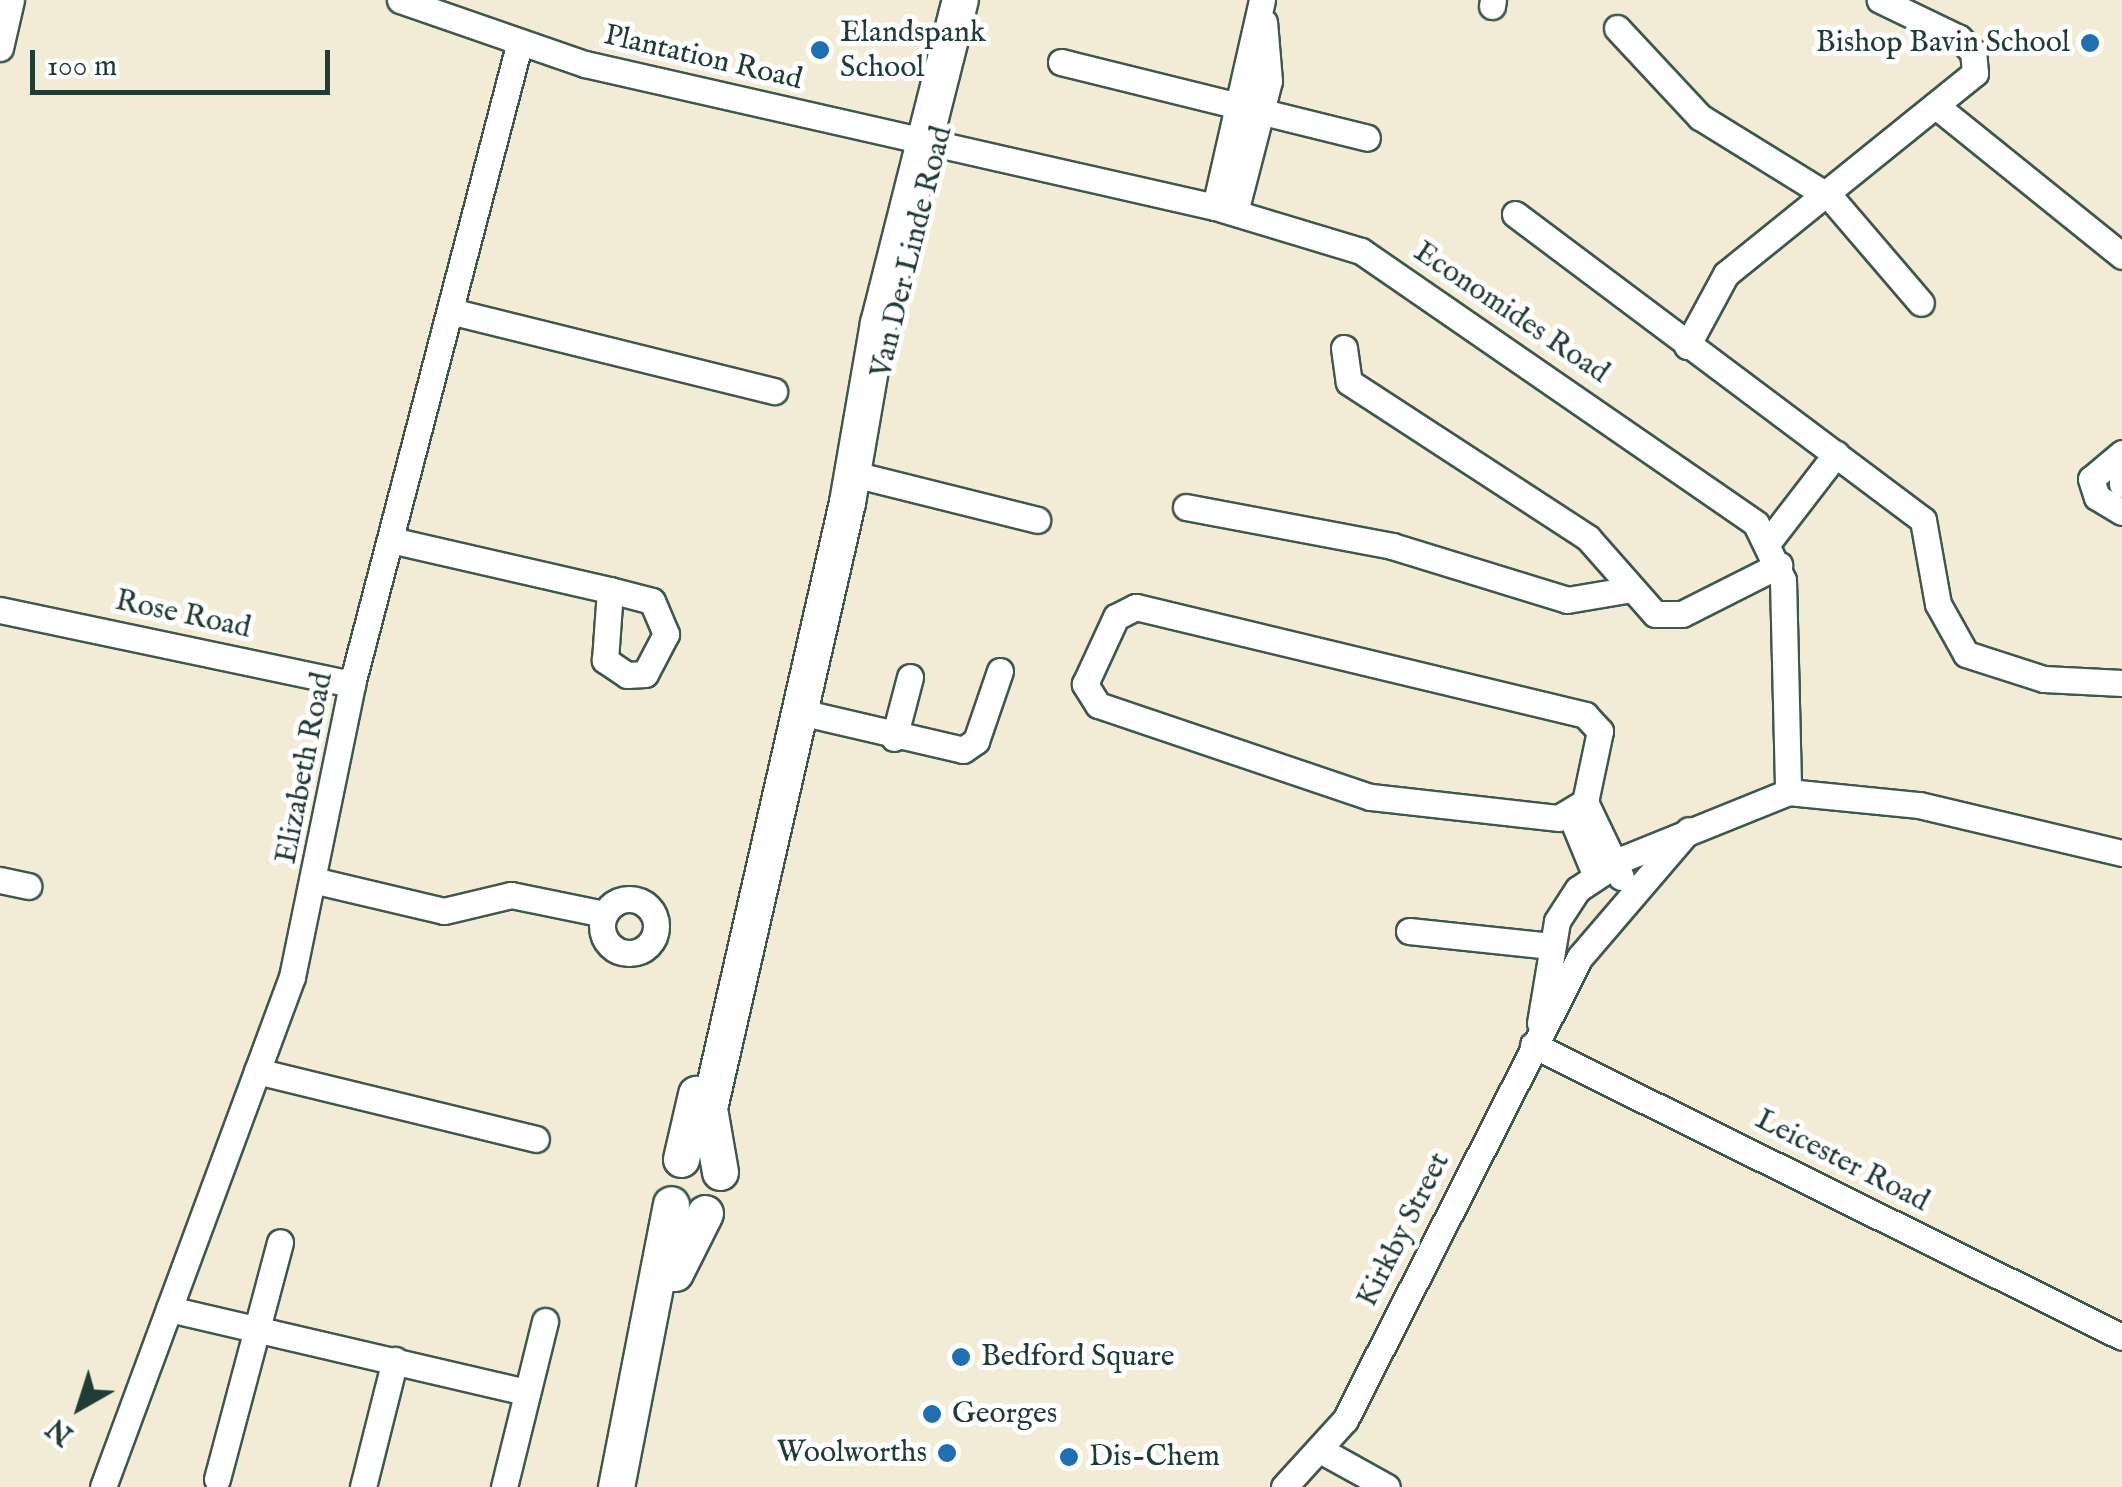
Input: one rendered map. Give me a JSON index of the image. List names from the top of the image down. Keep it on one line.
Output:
{"streets":{"main road":["Van Der Linde Road"],"street":["Plantation Road","Economides Road","Rose Road","Elizabeth Road","Leicester Road","Kirkby Street"]},"crossings":[["Plantation Road","Van Der Linde Road"],["Plantation Road","Economides Road"],["Plantation Road","Elizabeth Road"],["Van Der Linde Road","Economides Road"],["Economides Road","Kirkby Street"],["Rose Road","Elizabeth Road"],["Leicester Road","Kirkby Street"]],"places":["Bishop Bavin School","Elandspank School","Bedford Square","Georges","Woolworths","Dis-Chem"],"scale_bar":"100 m","north":"bottom left"}
